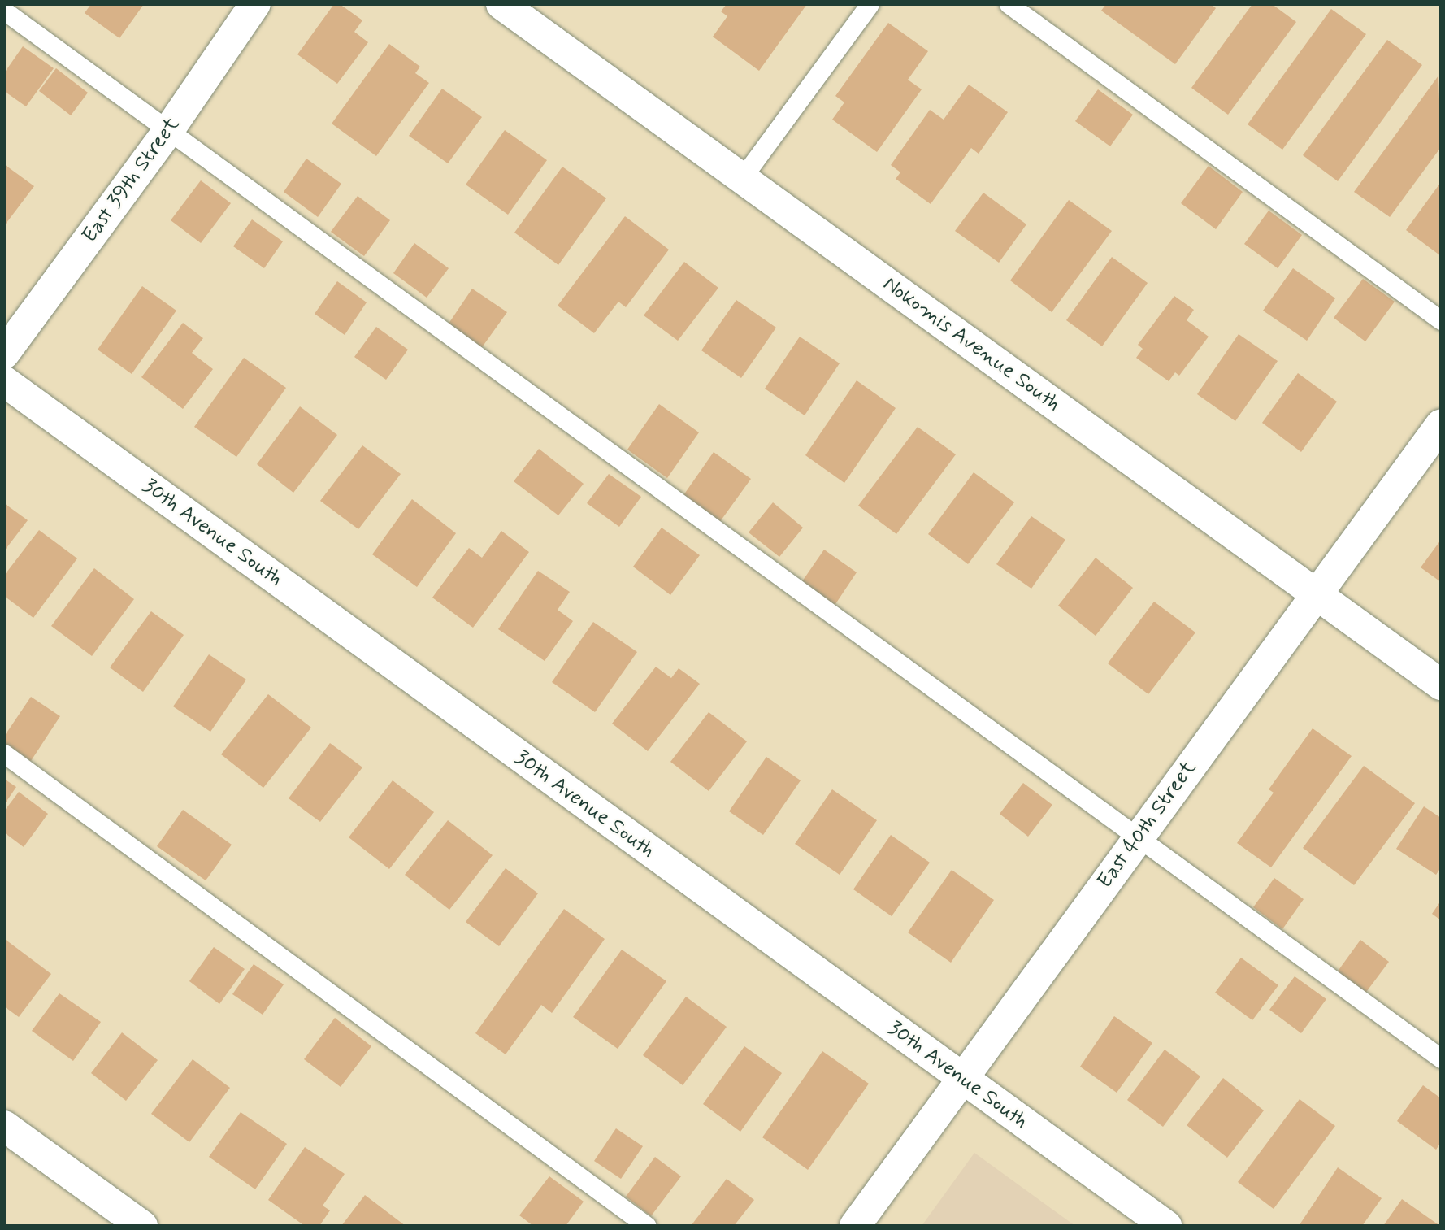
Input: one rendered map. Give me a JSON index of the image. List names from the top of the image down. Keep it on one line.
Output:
{"streets":{"street":["East 39th Street","Nokomis Avenue South","30th Avenue South","East 40th Street"]},"crossings":[["Nokomis Avenue South","East 40th Street"],["30th Avenue South","East 40th Street"]]}
